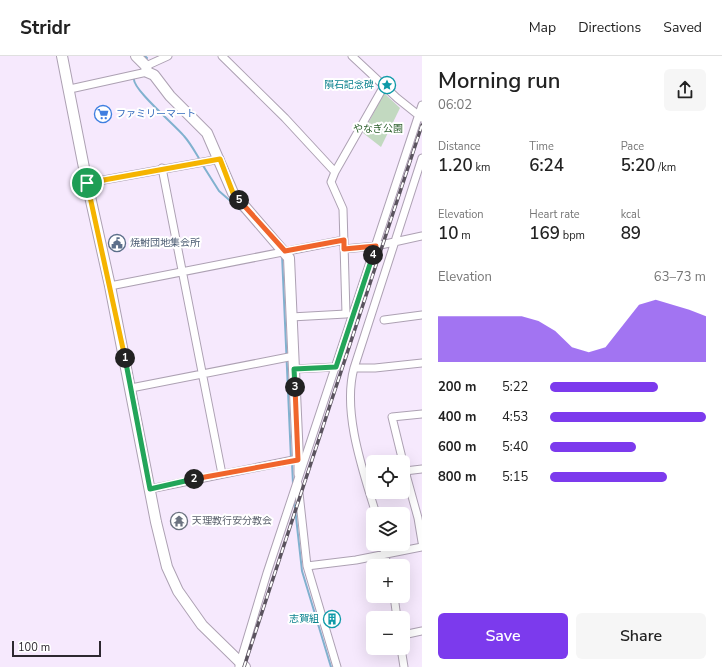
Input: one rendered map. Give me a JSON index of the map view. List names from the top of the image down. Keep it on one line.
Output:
{"parks":["やなぎ公園"],"places":{"place":["隕石記念碑"],"supermarket":["ファミリーマート"],"public building":["焼鮒団地集会所"],"temple":["天理教行安分教会"],"building":["志賀組"]},"scale_bar":"100 m","page":{"header":"Stridr","nav":["Map","Directions","Saved"],"heading":["Morning run","06:02"],"stats":[["Distance","1.20 km"],["Time","6:24"],["Pace","5:20 /km"],["Elevation","10 m"],["Heart rate","169 bpm"],["kcal","89"]],"pins":["5","4","1","3","2"],"chart":["Elevation","63–73 m"],"list":[{"name":"200 m","note":"5:22"},{"name":"400 m","note":"4:53"},{"name":"600 m","note":"5:40"},{"name":"800 m","note":"5:15"}],"map_buttons":["+","−"],"buttons":["Save","Share"],"scale":"100 m"}}
